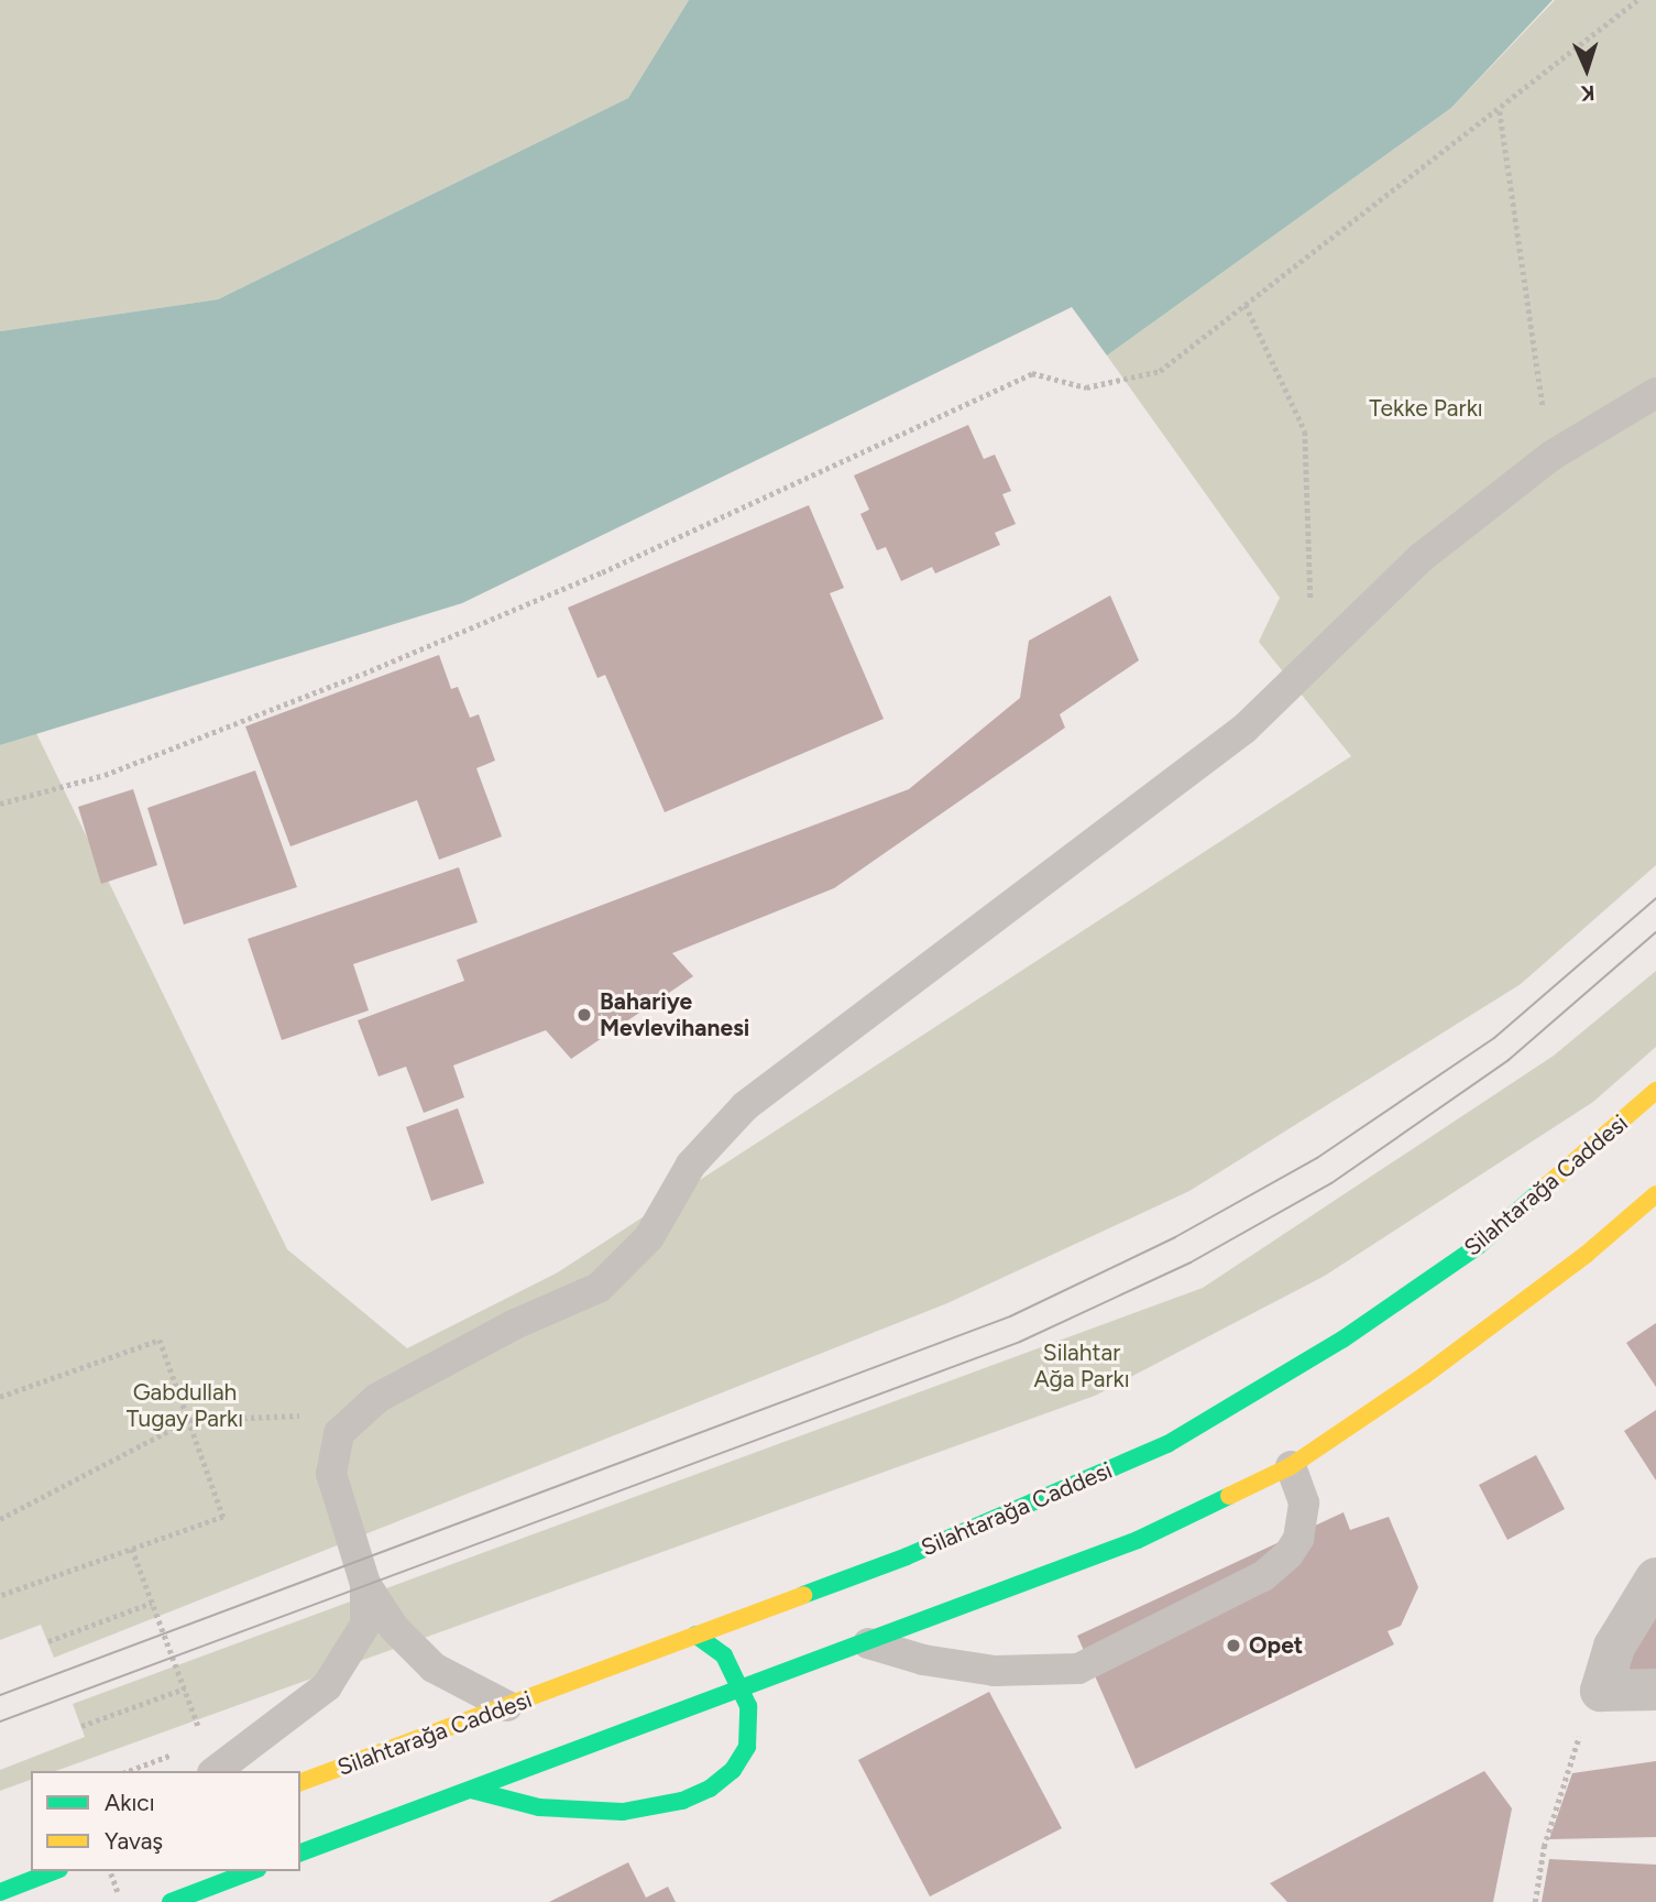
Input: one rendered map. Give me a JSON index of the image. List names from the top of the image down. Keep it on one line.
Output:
{"streets":{"main road":["Silahtarağa Caddesi"]},"parks":["Tekke Parkı","Silahtar Ağa Parkı","Gabdullah Tugay Parkı"],"places":["Bahariye Mevlevihanesi","Opet"],"legend":["Akıcı","Yavaş"],"north":"bottom"}
